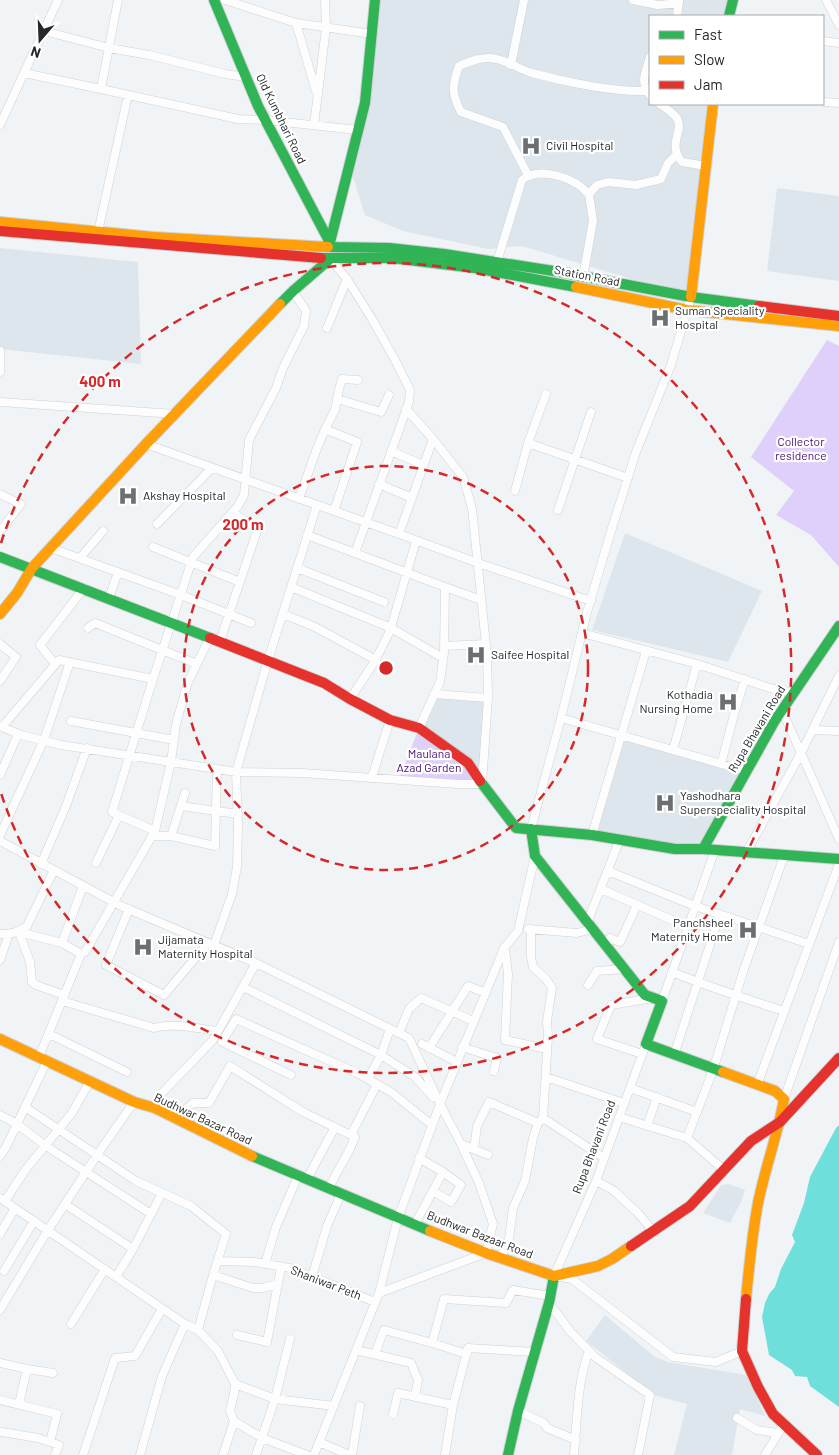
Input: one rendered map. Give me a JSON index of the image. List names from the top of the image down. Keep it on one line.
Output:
{"streets":{"main road":["Old Kumbhari Road","Station Road","Rupa Bhavani Road","Budhwar Bazar Road","Budhwar Bazaar Road"],"street":["Shaniwar Peth"]},"crossings":[["Rupa Bhavani Road","Budhwar Bazaar Road"],["Budhwar Bazar Road","Budhwar Bazaar Road"]],"parks":["Collector residence","Maulana Azad Garden"],"places":{"hospital":["Civil Hospital","Suman Speciality Hospital","Akshay Hospital","Saifee Hospital","Kothadia Nursing Home","Yashodhara Superspeciality Hospital","Panchsheel Maternity Home","Jijamata Maternity Hospital"]},"legend":["Fast","Slow","Jam"],"north":"bottom","rings":["400 m","200 m"]}
